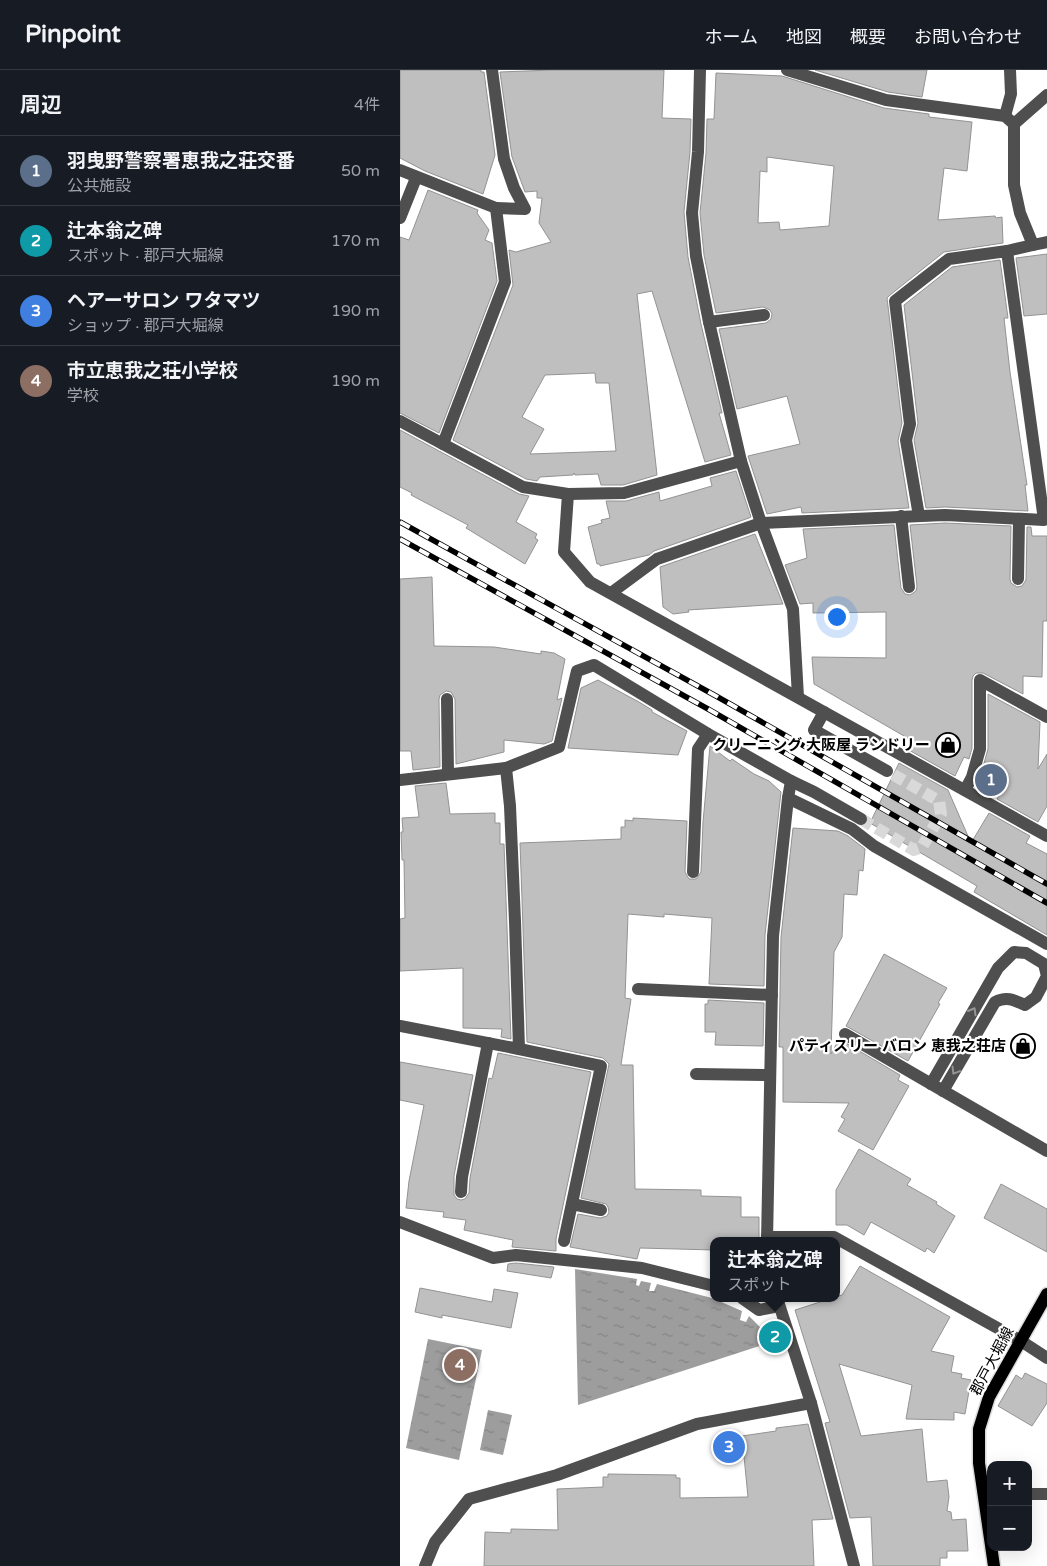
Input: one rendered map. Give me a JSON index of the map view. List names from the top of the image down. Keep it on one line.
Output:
{"streets":{"main road":["郡戸大堀線"]},"places":{"shop":["クリーニング 大阪屋 ランドリー","パティスリー バロン 恵我之荘店"]},"page":{"header":"Pinpoint","nav":["ホーム","地図","概要","お問い合わせ"],"heading":["周辺","4件"],"list":[{"mark":"1","name":"羽曳野警察署恵我之荘交番","note":"公共施設","value":"50 m"},{"mark":"2","name":"辻本翁之碑","note":"スポット · 郡戸大堀線","value":"170 m"},{"mark":"3","name":"ヘアーサロン ワタマツ","note":"ショップ · 郡戸大堀線","value":"190 m"},{"mark":"4","name":"市立恵我之荘小学校","note":"学校","value":"190 m"}],"pins":["1","2","4","3"],"popup":["辻本翁之碑","スポット"],"map_buttons":["+","−"]}}
